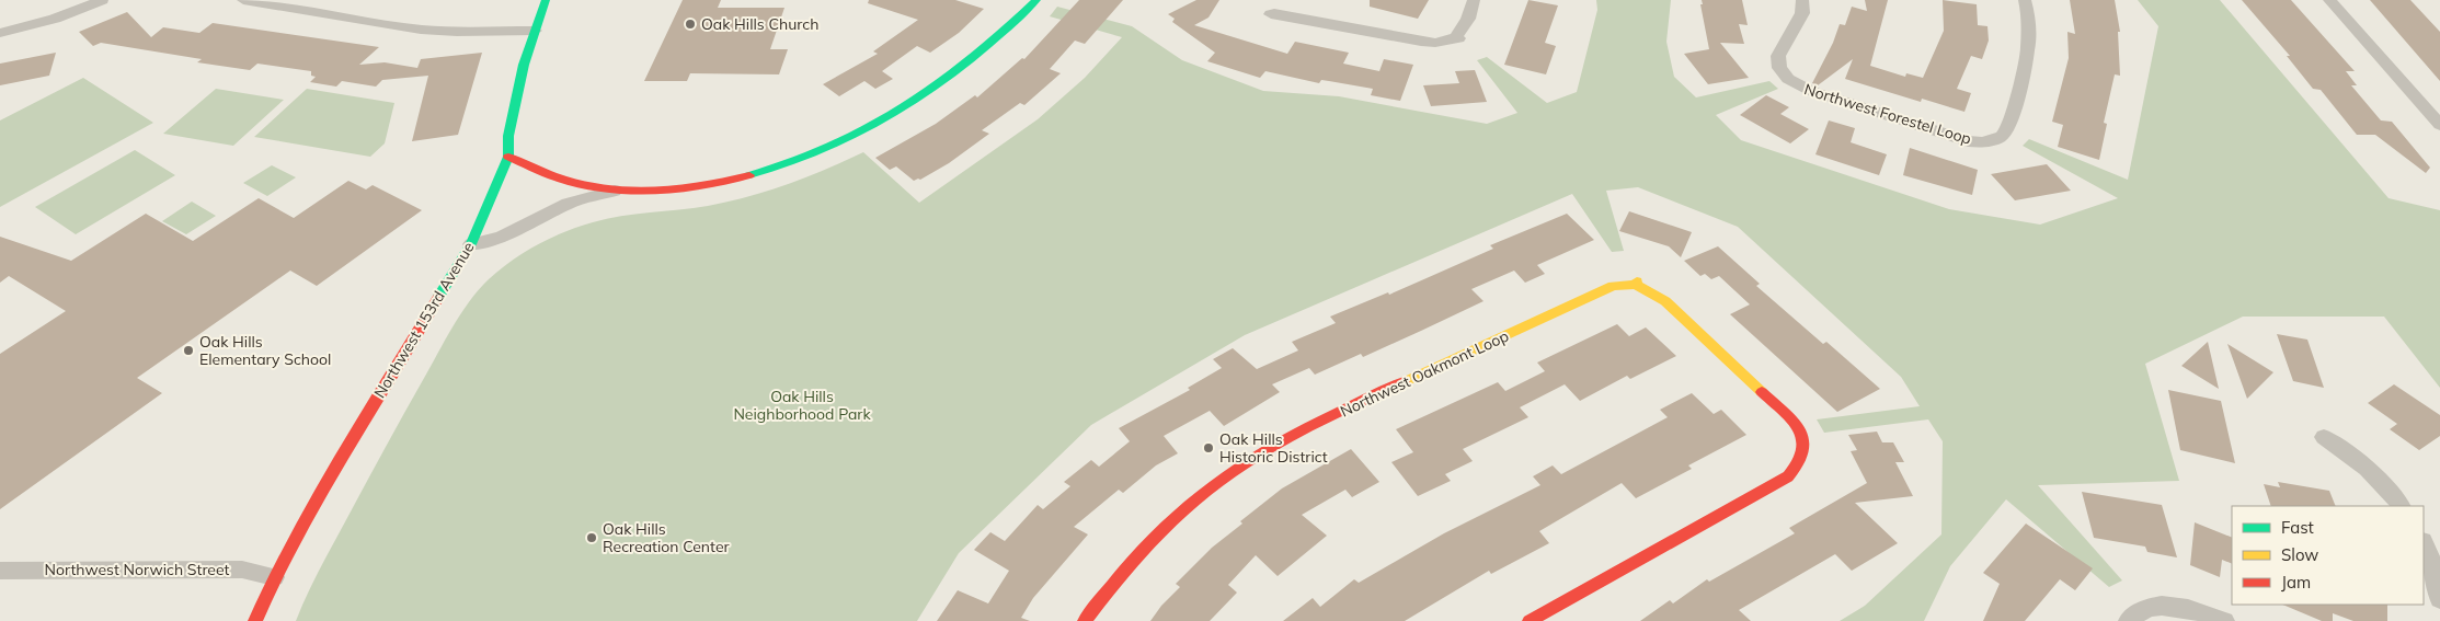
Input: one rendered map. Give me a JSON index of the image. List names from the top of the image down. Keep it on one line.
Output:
{"streets":{"street":["Northwest Forestel Loop","Northwest 153rd Avenue","Northwest Oakmont Loop","Northwest Norwich Street"]},"crossings":[["Northwest 153rd Avenue","Northwest Norwich Street"]],"parks":["Oak Hills Neighborhood Park"],"places":["Oak Hills Church","Oak Hills Elementary School","Oak Hills Historic District","Oak Hills Recreation Center"],"legend":["Fast","Slow","Jam"]}
